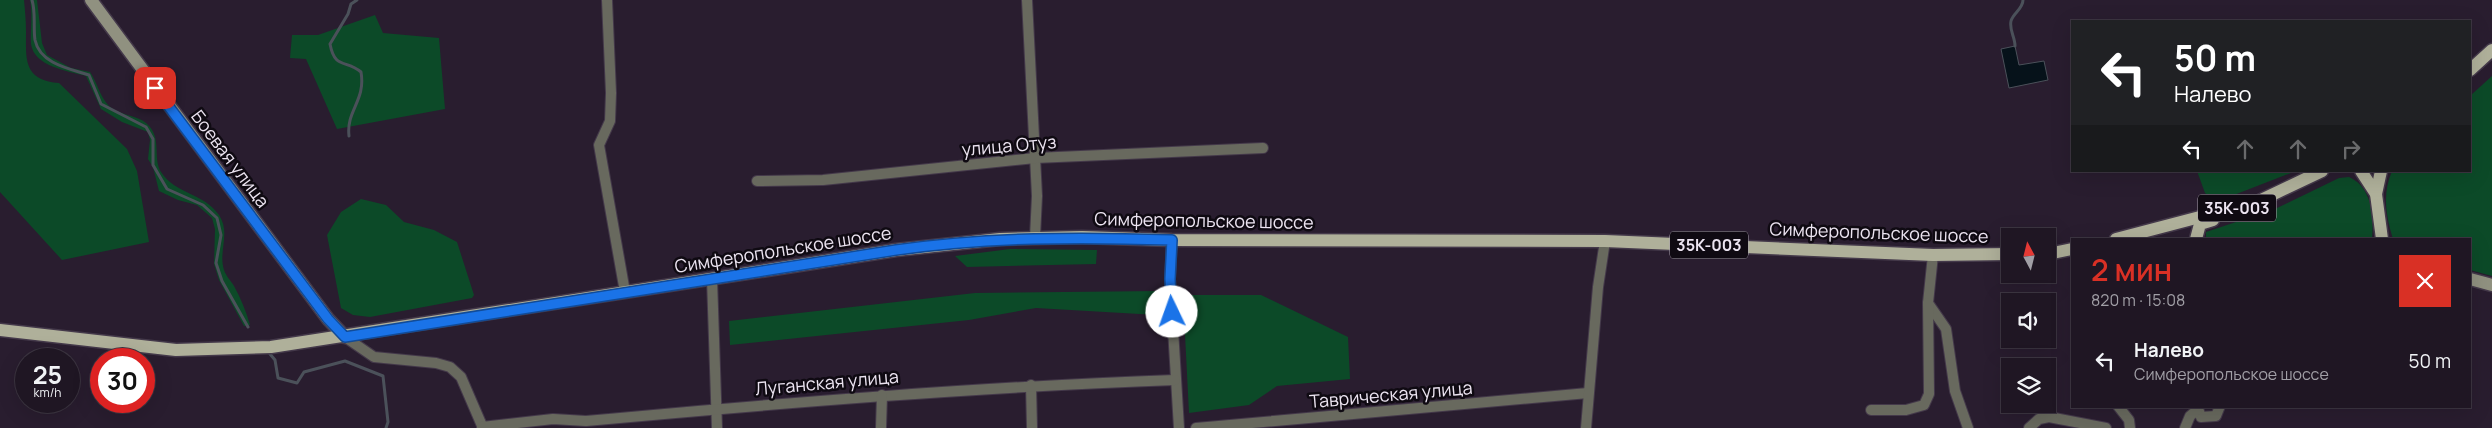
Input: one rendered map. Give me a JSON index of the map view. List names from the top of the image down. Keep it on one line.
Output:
{"streets":{"main road":["35К-003","Симферопольское шоссе"],"street":["улица Отуз","Боевая улица","Луганская улица","Таврическая улица"]},"crossings":[["Боевая улица","35К-003"],["Боевая улица","Симферопольское шоссе"],["35К-003","Симферопольское шоссе"]],"north":"top","page":{"turn":["50 m","Налево"],"heading":["2 мин","820 m · 15:08"],"list":[{"name":"Налево","note":"Симферопольское шоссе","value":"50 m"}],"speed":"25 km/h","limit":"30"}}
